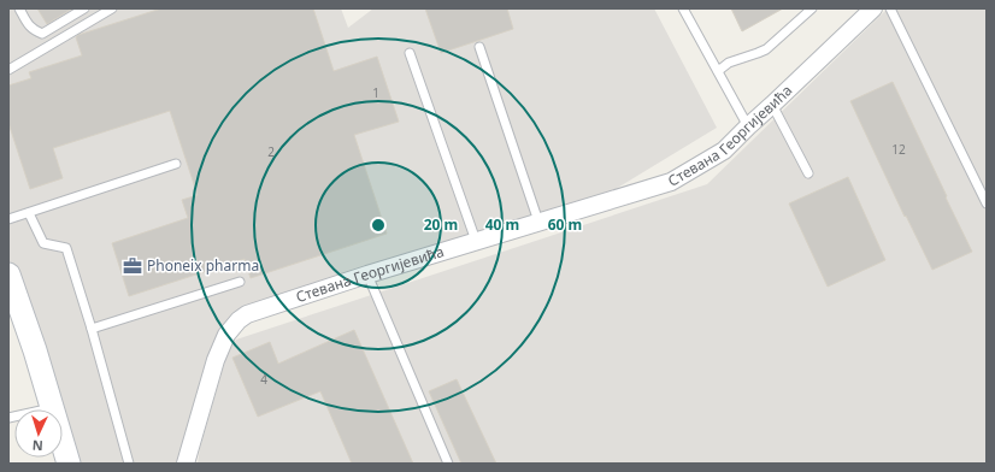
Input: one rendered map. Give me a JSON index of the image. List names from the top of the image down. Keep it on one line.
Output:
{"streets":{"street":["Стевана Георгијевића"]},"places":{"office":["Phoneix pharma"]},"house_numbers":["1","12","2","4"],"north":"bottom","rings":["20 m","40 m","60 m"]}
